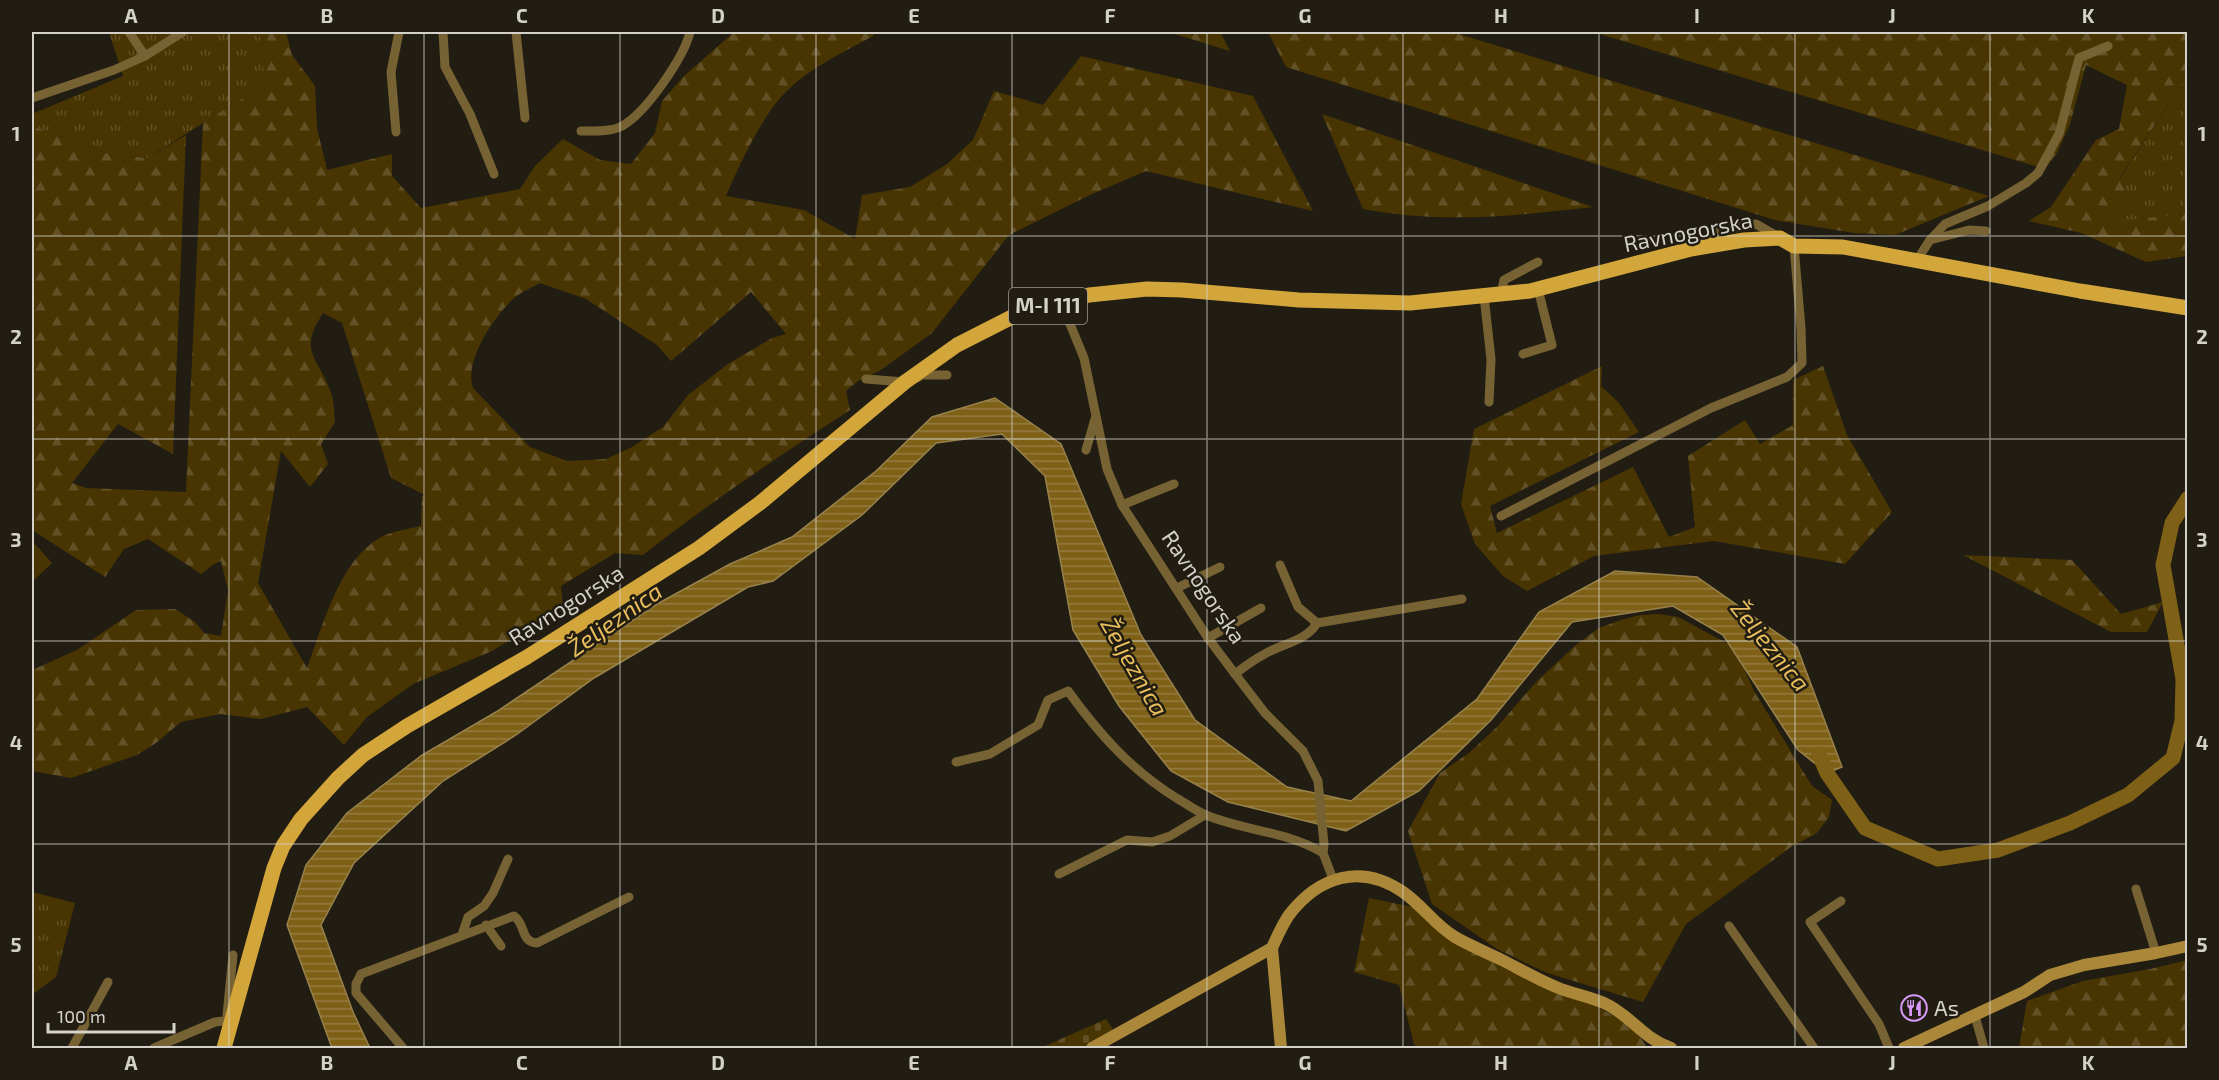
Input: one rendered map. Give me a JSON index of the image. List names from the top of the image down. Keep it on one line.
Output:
{"streets":{"main road":["Ravnogorska","M-I 111"]},"water":["Željeznica"],"places":{"restaurant":["As"]},"scale_bar":"100 m","grid":{"columns":["A","B","C","D","E","F","G","H","I","J","K"],"rows":["1","2","3","4","5"]}}
